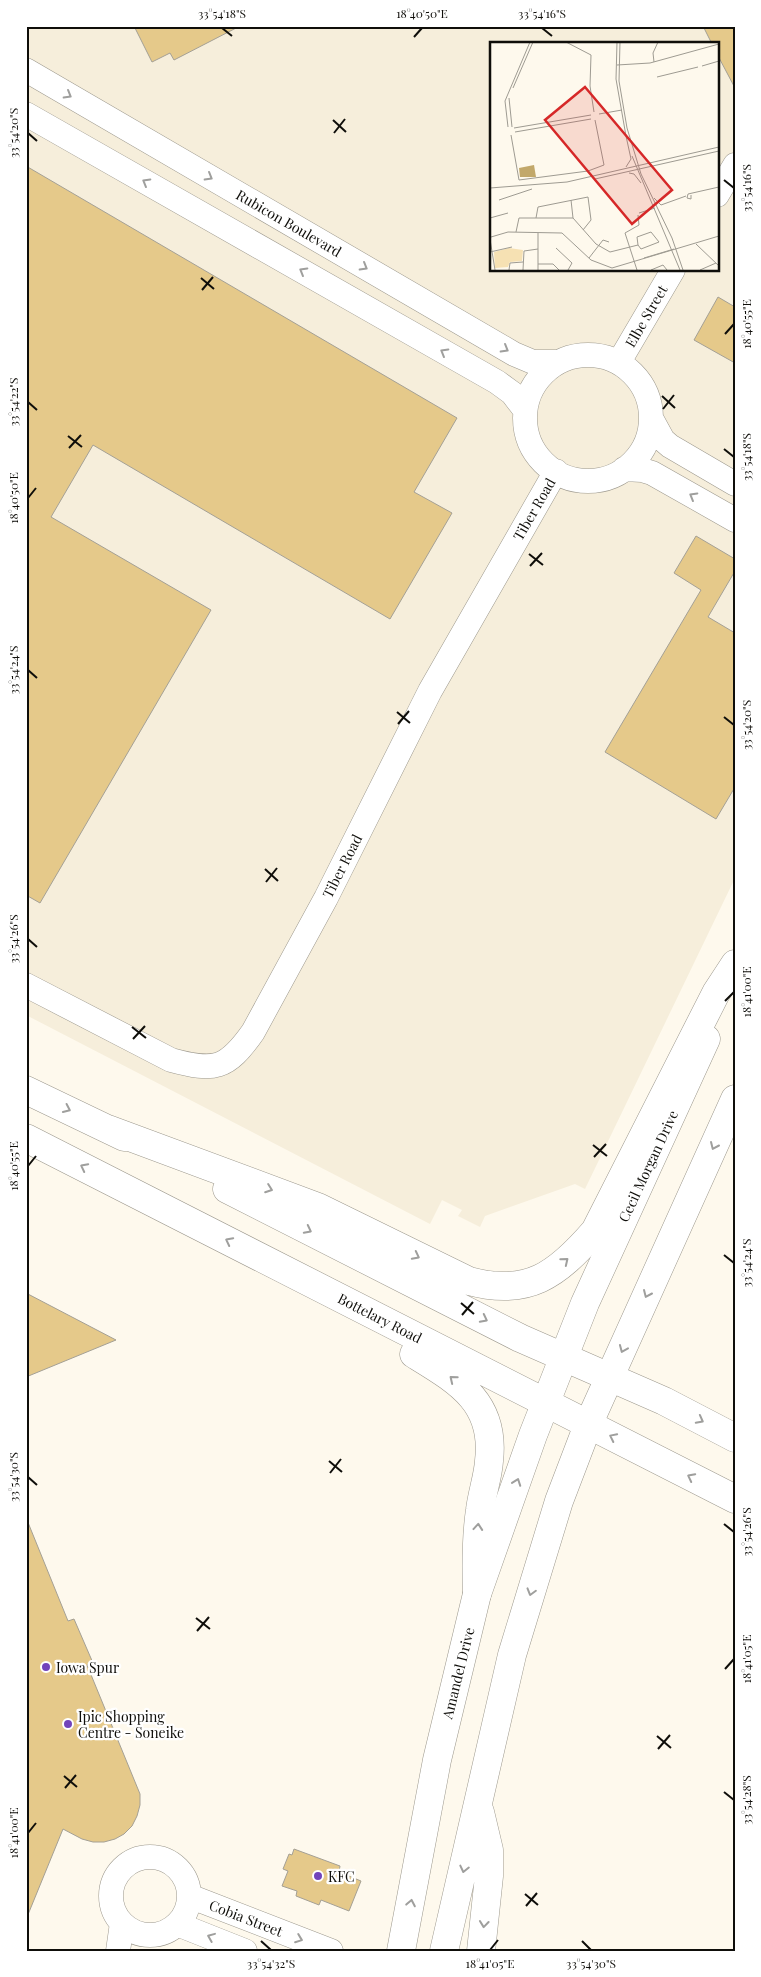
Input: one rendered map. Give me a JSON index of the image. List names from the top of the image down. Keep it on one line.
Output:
{"streets":{"main road":["Cecil Morgan Drive","Bottelary Road","Amandel Drive"],"street":["Rubicon Boulevard","Elbe Street","Tiber Road","Cobia Street"]},"crossings":[["Rubicon Boulevard","Elbe Street"],["Rubicon Boulevard","Tiber Road"],["Elbe Street","Tiber Road"],["Cecil Morgan Drive","Bottelary Road"],["Cecil Morgan Drive","Amandel Drive"],["Bottelary Road","Amandel Drive"]],"places":["Iowa Spur","Ipic Shopping Centre - Soneike","KFC"],"coordinates":["33°54'18\"S","18°40'50\"E","33°54'16\"S","33°54'20\"S","18°40'55\"E","33°54'22\"S","33°54'24\"S","33°54'26\"S","18°41'00\"E","33°54'30\"S","18°41'05\"E","33°54'28\"S","33°54'32\"S"]}
